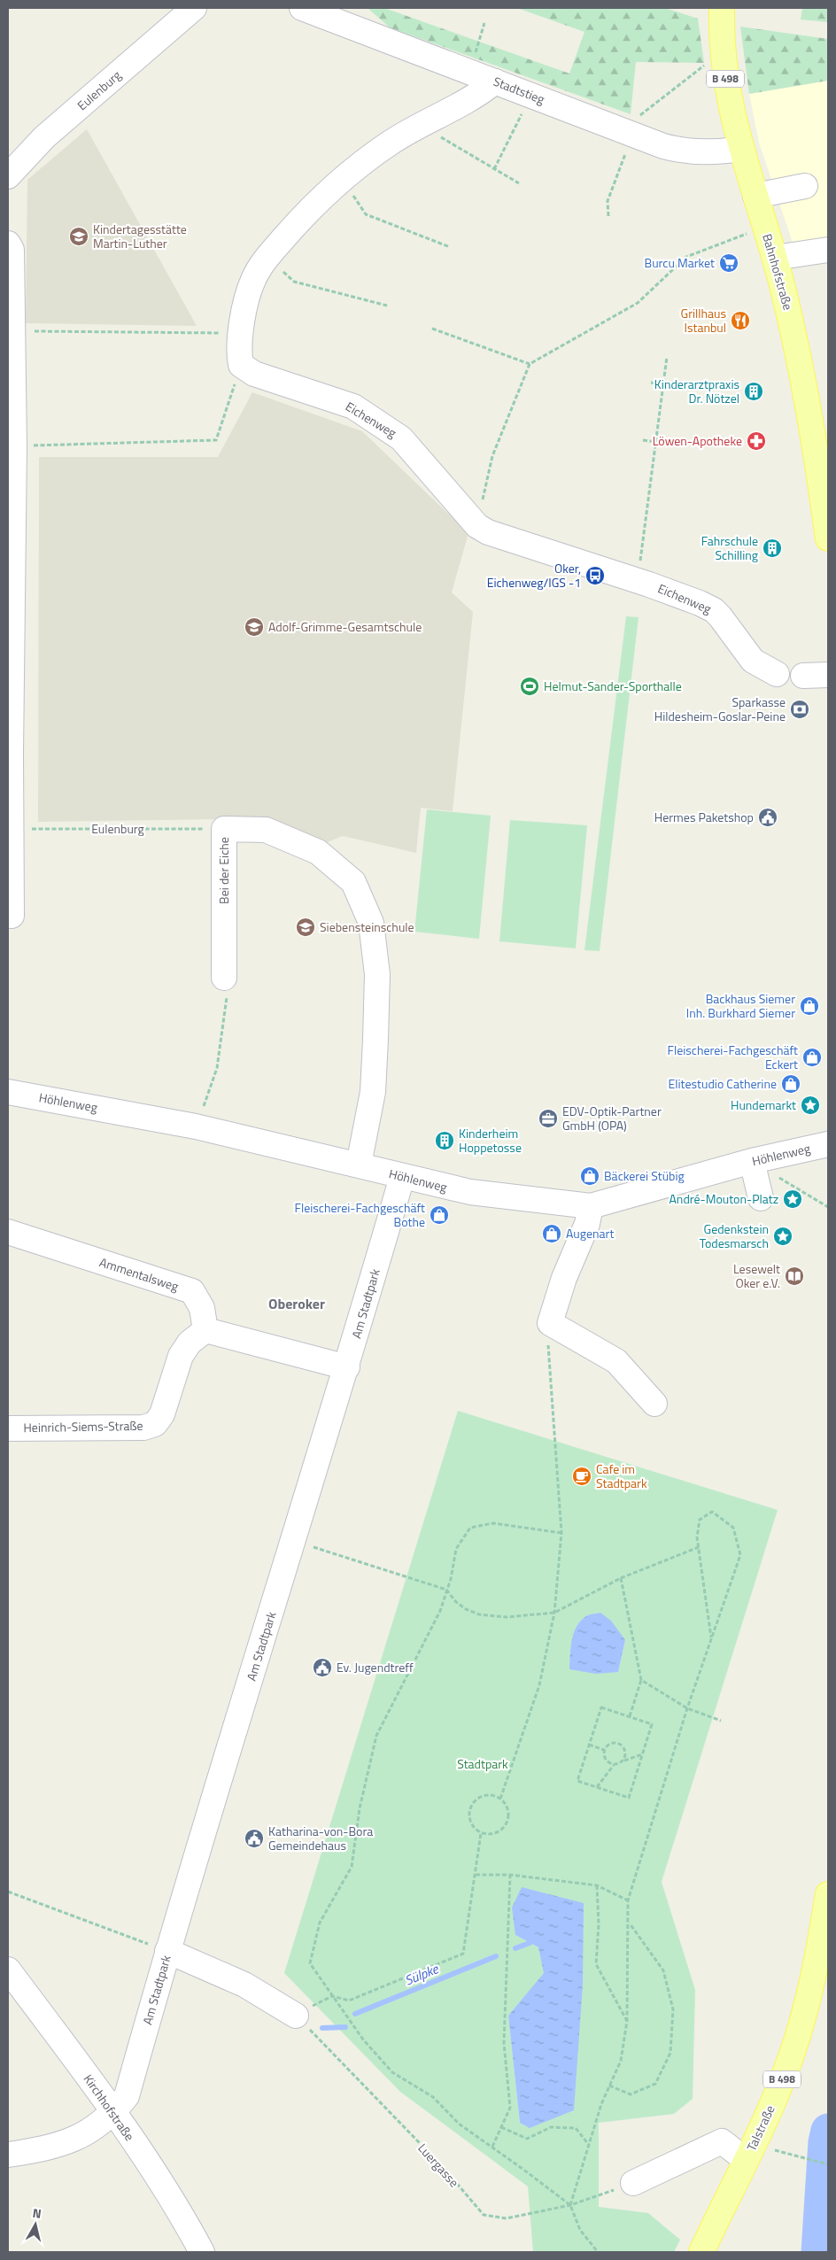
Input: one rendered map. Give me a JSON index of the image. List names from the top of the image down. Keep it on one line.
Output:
{"streets":{"main road":["B 498","Bahnhofstraße","Talstraße"],"street":["Eulenburg","Stadtstieg","Eichenweg","Bei der Eiche","Höhlenweg","Ammentalsweg","Am Stadtpark","Heinrich-Siems-Straße","Kirchhofstraße"],"path":["Luergasse"]},"crossings":[["Eulenburg","Bei der Eiche"],["Stadtstieg","Bahnhofstraße"],["Bei der Eiche","Höhlenweg"],["Höhlenweg","Am Stadtpark"],["Ammentalsweg","Heinrich-Siems-Straße"],["Am Stadtpark","Kirchhofstraße"]],"districts":["Oberoker"],"water":["Sülpke"],"parks":["Stadtpark"],"places":{"school or university":["Kindertagesstätte Martin-Luther","Adolf-Grimme-Gesamtschule","Siebensteinschule"],"supermarket":["Burcu Market"],"restaurant":["Grillhaus Istanbul"],"building":["Kinderarztpraxis Dr. Nötzel","Fahrschule Schilling","Kinderheim Hoppetosse"],"pharmacy":["Löwen-Apotheke"],"bus stop":["Oker, Eichenweg/IGS -1"],"sports":["Helmut-Sander-Sporthalle"],"bank":["Sparkasse Hildesheim-Goslar-Peine"],"public building":["Hermes Paketshop","Ev. Jugendtreff","Katharina-von-Bora Gemeindehaus"],"shop":["Backhaus Siemer Inh. Burkhard Siemer","Fleischerei-Fachgeschäft Eckert","Elitestudio Catherine","Bäckerei Stübig","Fleischerei-Fachgeschäft Bothe","Augenart"],"place":["Hundemarkt","André-Mouton-Platz","Gedenkstein Todesmarsch"],"office":["EDV-Optik-Partner GmbH (OPA)"],"library":["Lesewelt Oker e.V."],"cafe":["Cafe im Stadtpark"]},"north":"top"}
